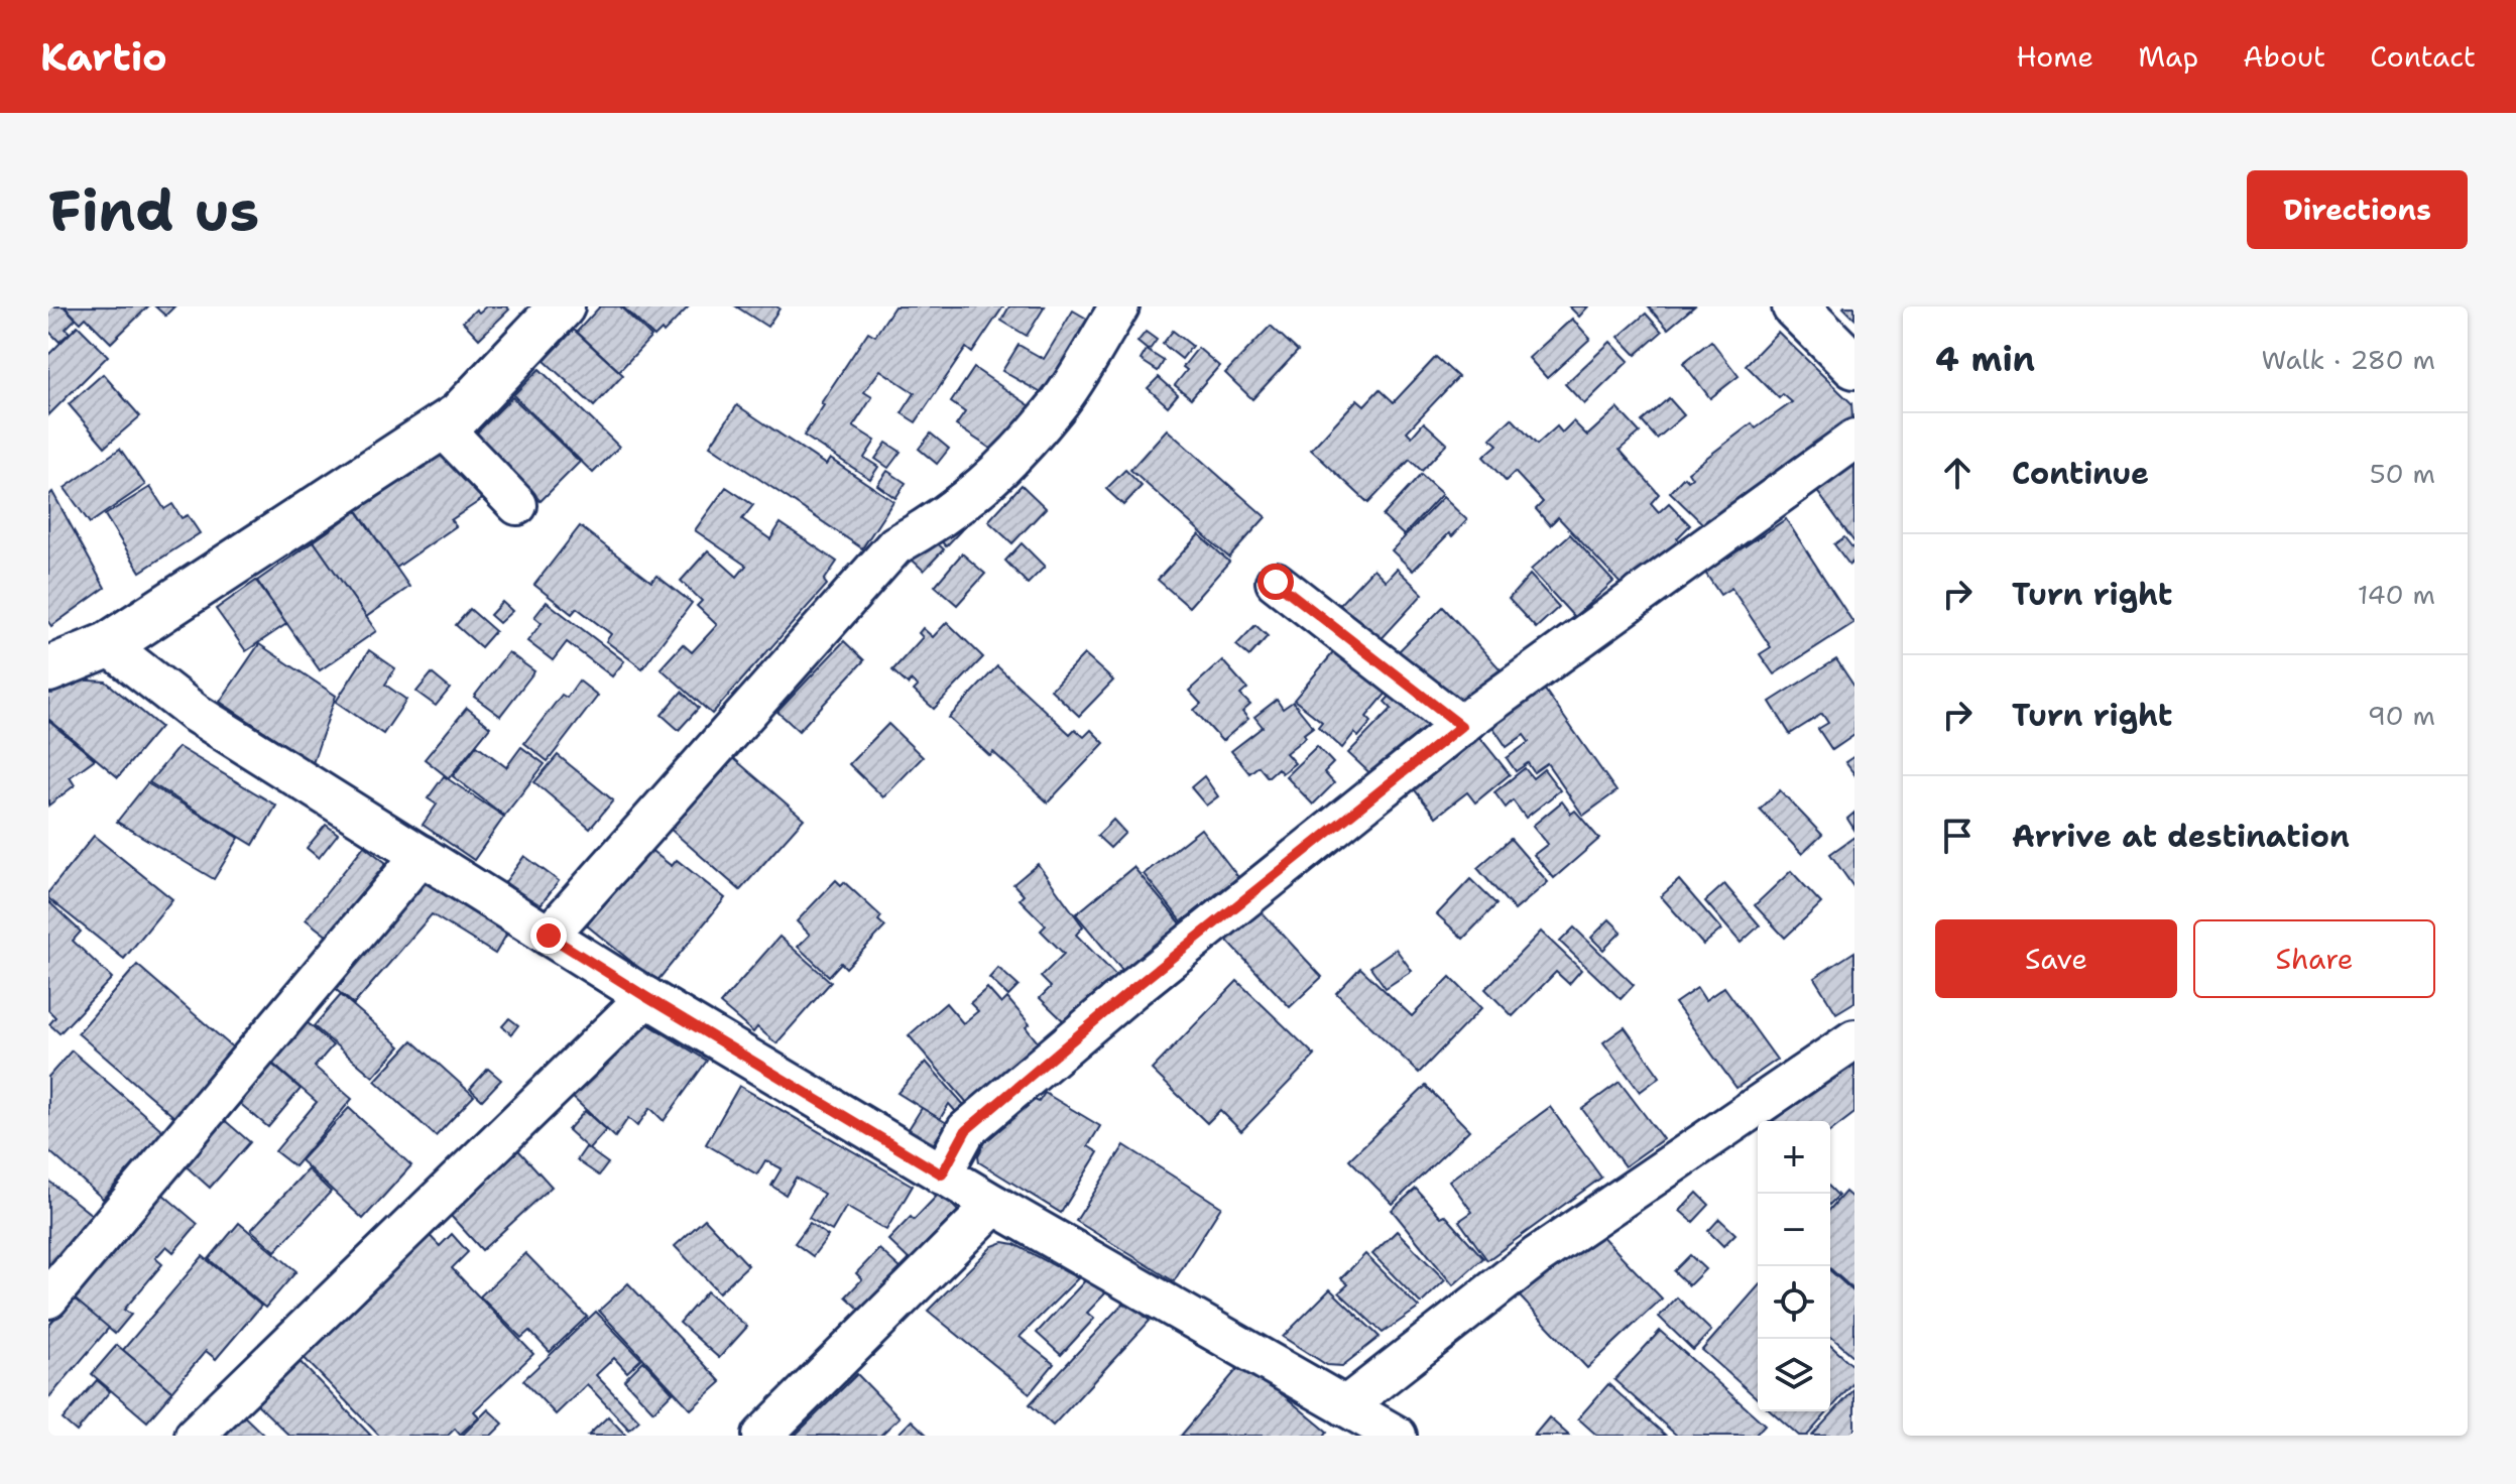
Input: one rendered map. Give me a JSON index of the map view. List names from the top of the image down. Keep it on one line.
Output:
{"page":{"header":"Kartio","nav":["Home","Map","About","Contact"],"buttons":["Directions",["Save","Share"]],"title":"Find us","heading":["4 min","Walk · 280 m"],"list":[["Continue","50 m"],["Turn right","140 m"],["Turn right","90 m"],"Arrive at destination"],"map_buttons":["+","−"]}}
